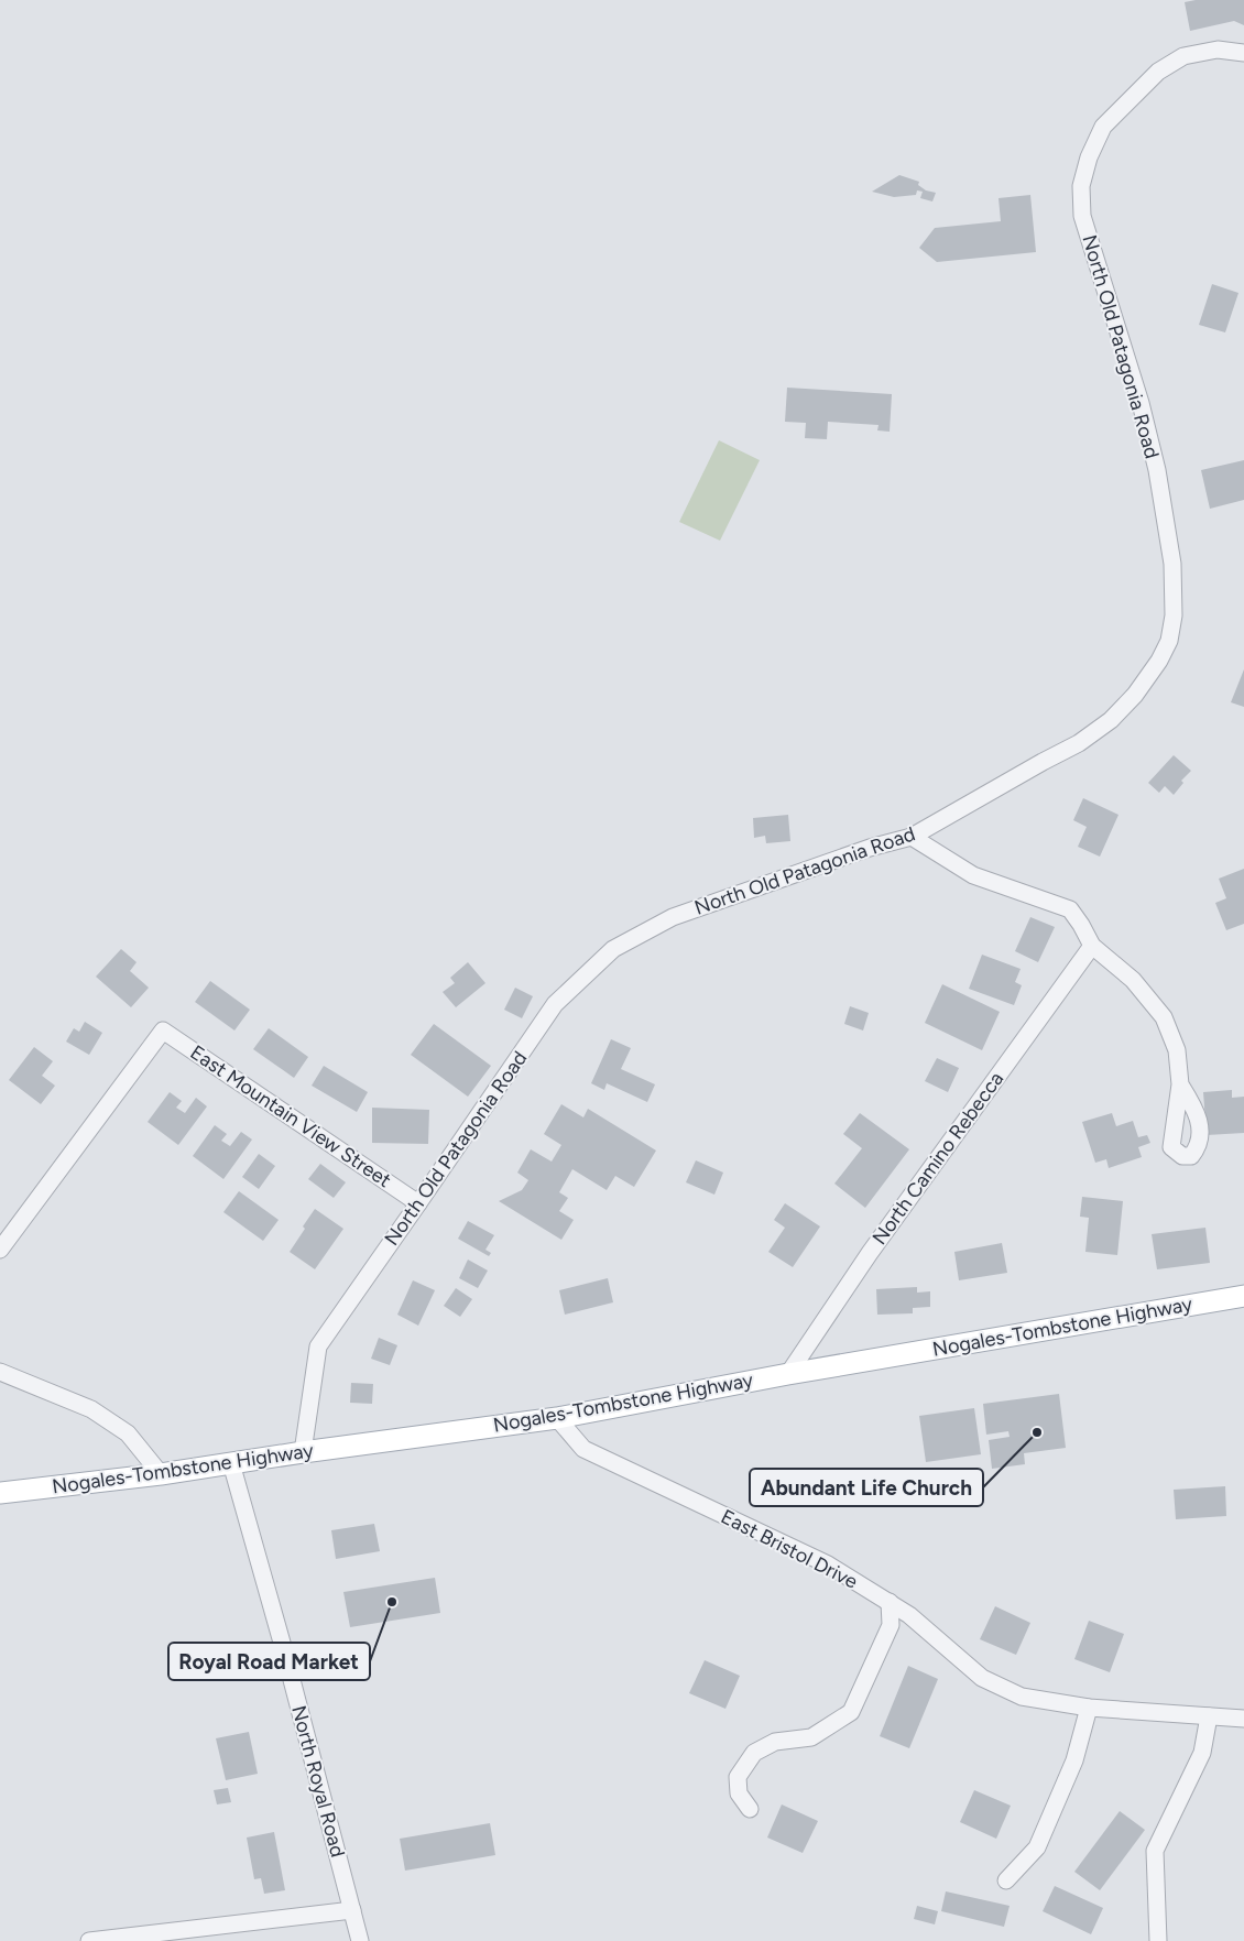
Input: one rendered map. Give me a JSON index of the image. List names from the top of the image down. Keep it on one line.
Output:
{"streets":{"main road":["Nogales-Tombstone Highway"],"street":["North Old Patagonia Road","East Mountain View Street","North Camino Rebecca","East Bristol Drive","North Royal Road"]},"crossings":[["North Old Patagonia Road","East Mountain View Street"],["North Old Patagonia Road","Nogales-Tombstone Highway"],["North Camino Rebecca","Nogales-Tombstone Highway"],["Nogales-Tombstone Highway","East Bristol Drive"],["Nogales-Tombstone Highway","North Royal Road"]],"places":["Abundant Life Church","Royal Road Market"]}
